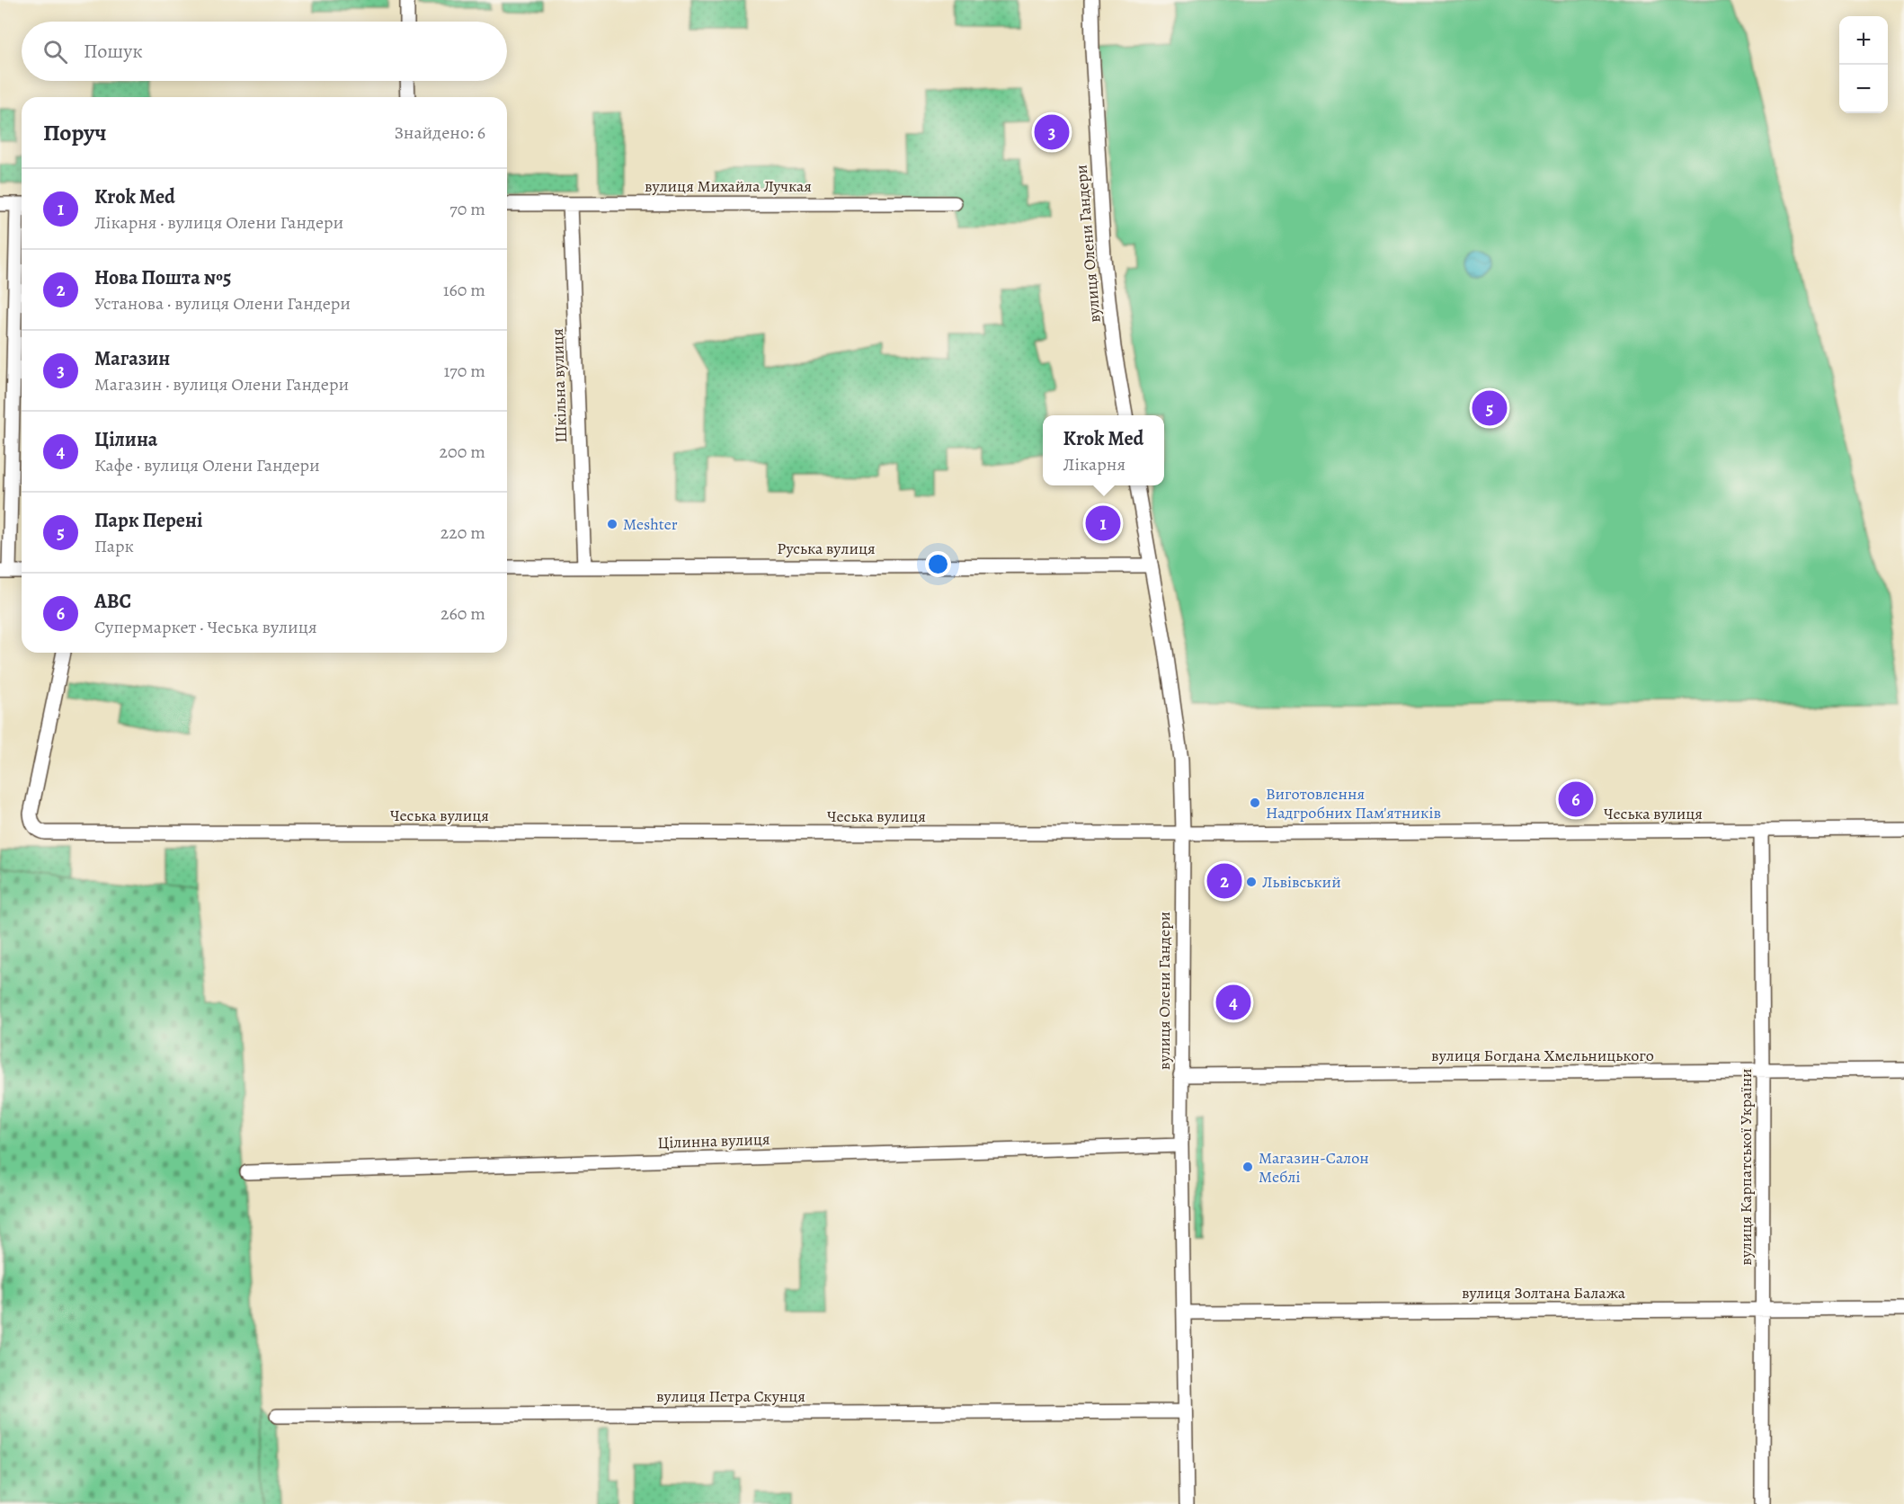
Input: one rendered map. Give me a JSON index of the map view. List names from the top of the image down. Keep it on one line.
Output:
{"streets":{"street":["вулиця Михайла Лучкая","вулиця Олени Гандери","Шкільна вулиця","Руська вулиця","Чеська вулиця","вулиця Богдана Хмельницького","Цілинна вулиця","вулиця Карпатської України","вулиця Золтана Балажа","вулиця Петра Скунця"]},"crossings":[["вулиця Михайла Лучкая","Шкільна вулиця"],["вулиця Олени Гандери","Руська вулиця"],["вулиця Олени Гандери","Чеська вулиця"],["вулиця Олени Гандери","вулиця Богдана Хмельницького"],["вулиця Олени Гандери","Цілинна вулиця"],["вулиця Олени Гандери","вулиця Золтана Балажа"],["вулиця Олени Гандери","вулиця Петра Скунця"],["Шкільна вулиця","Руська вулиця"],["Чеська вулиця","вулиця Карпатської України"],["вулиця Богдана Хмельницького","вулиця Карпатської України"],["вулиця Карпатської України","вулиця Золтана Балажа"]],"places":["Meshter","Виготовлення Надгробних Пам'ятників","Львівський","Магазин-Салон Меблі"],"page":{"map_buttons":["+","−"],"search":"Пошук","heading":["Поруч","Знайдено: 6"],"pins":["3","5","1","6","2","4"],"list":[{"mark":"1","name":"Krok Med","note":"Лікарня · вулиця Олени Гандери","value":"70 m"},{"mark":"2","name":"Нова Пошта №5","note":"Установа · вулиця Олени Гандери","value":"160 m"},{"mark":"3","name":"Магазин","note":"Магазин · вулиця Олени Гандери","value":"170 m"},{"mark":"4","name":"Цілина","note":"Кафе · вулиця Олени Гандери","value":"200 m"},{"mark":"5","name":"Парк Перені","note":"Парк","value":"220 m"},{"mark":"6","name":"ABC","note":"Супермаркет · Чеська вулиця","value":"260 m"}],"popup":["Krok Med","Лікарня"]}}
